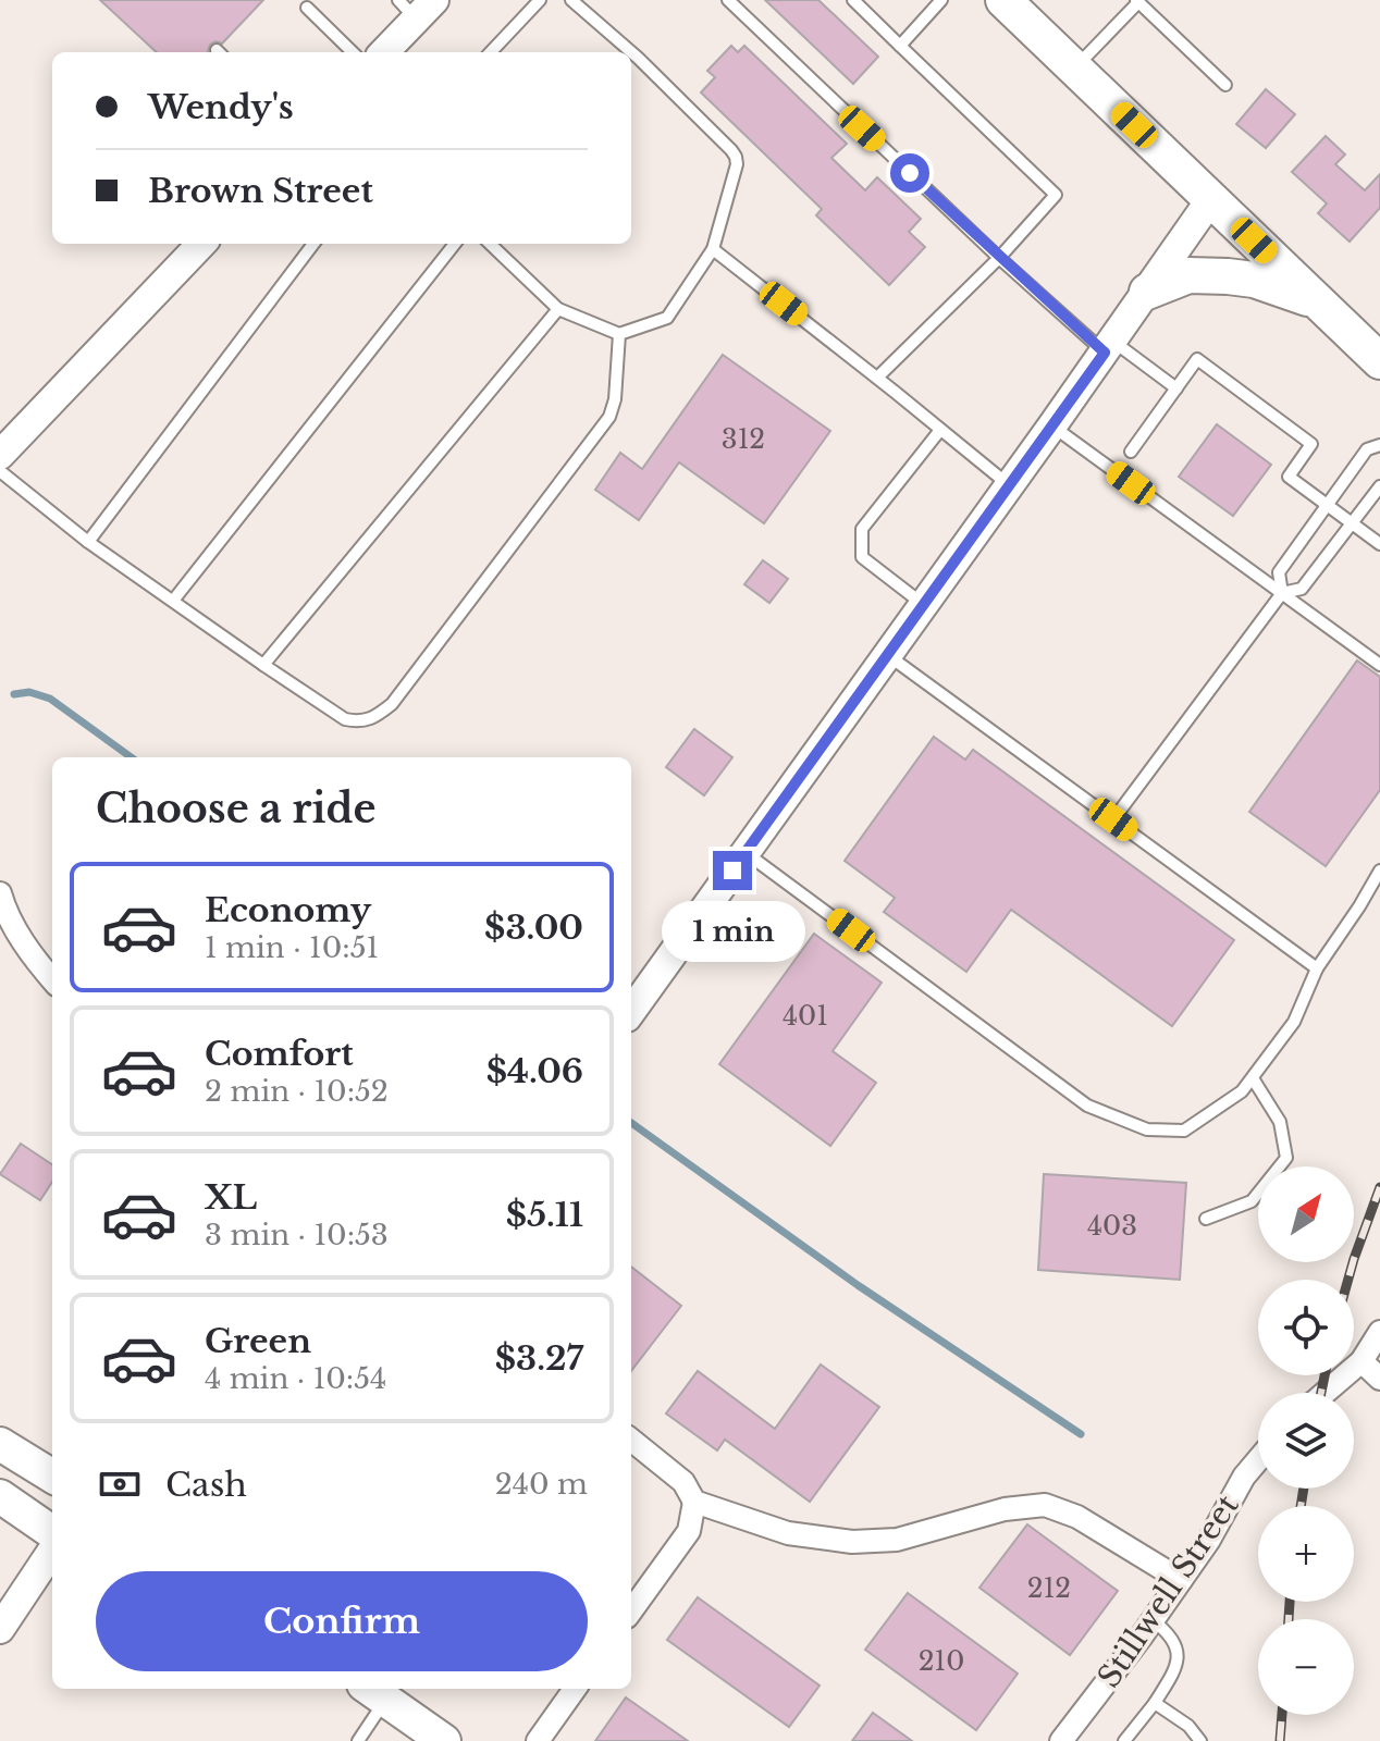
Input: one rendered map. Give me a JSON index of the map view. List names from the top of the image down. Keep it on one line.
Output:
{"streets":{"street":["Stillwell Street"]},"house_numbers":["312","401","403","212","210"],"north":"top right","page":{"banner":["Wendy's","Brown Street"],"heading":"Choose a ride","list":[{"name":"Economy","note":"1 min · 10:51","value":"$3.00"},{"name":"Comfort","note":"2 min · 10:52","value":"$4.06"},{"name":"XL","note":"3 min · 10:53","value":"$5.11"},{"name":"Green","note":"4 min · 10:54","value":"$3.27"}],"bubble":"1 min","map_buttons":["+","−"],"pay":["Cash","240 m"],"buttons":"Confirm"}}
